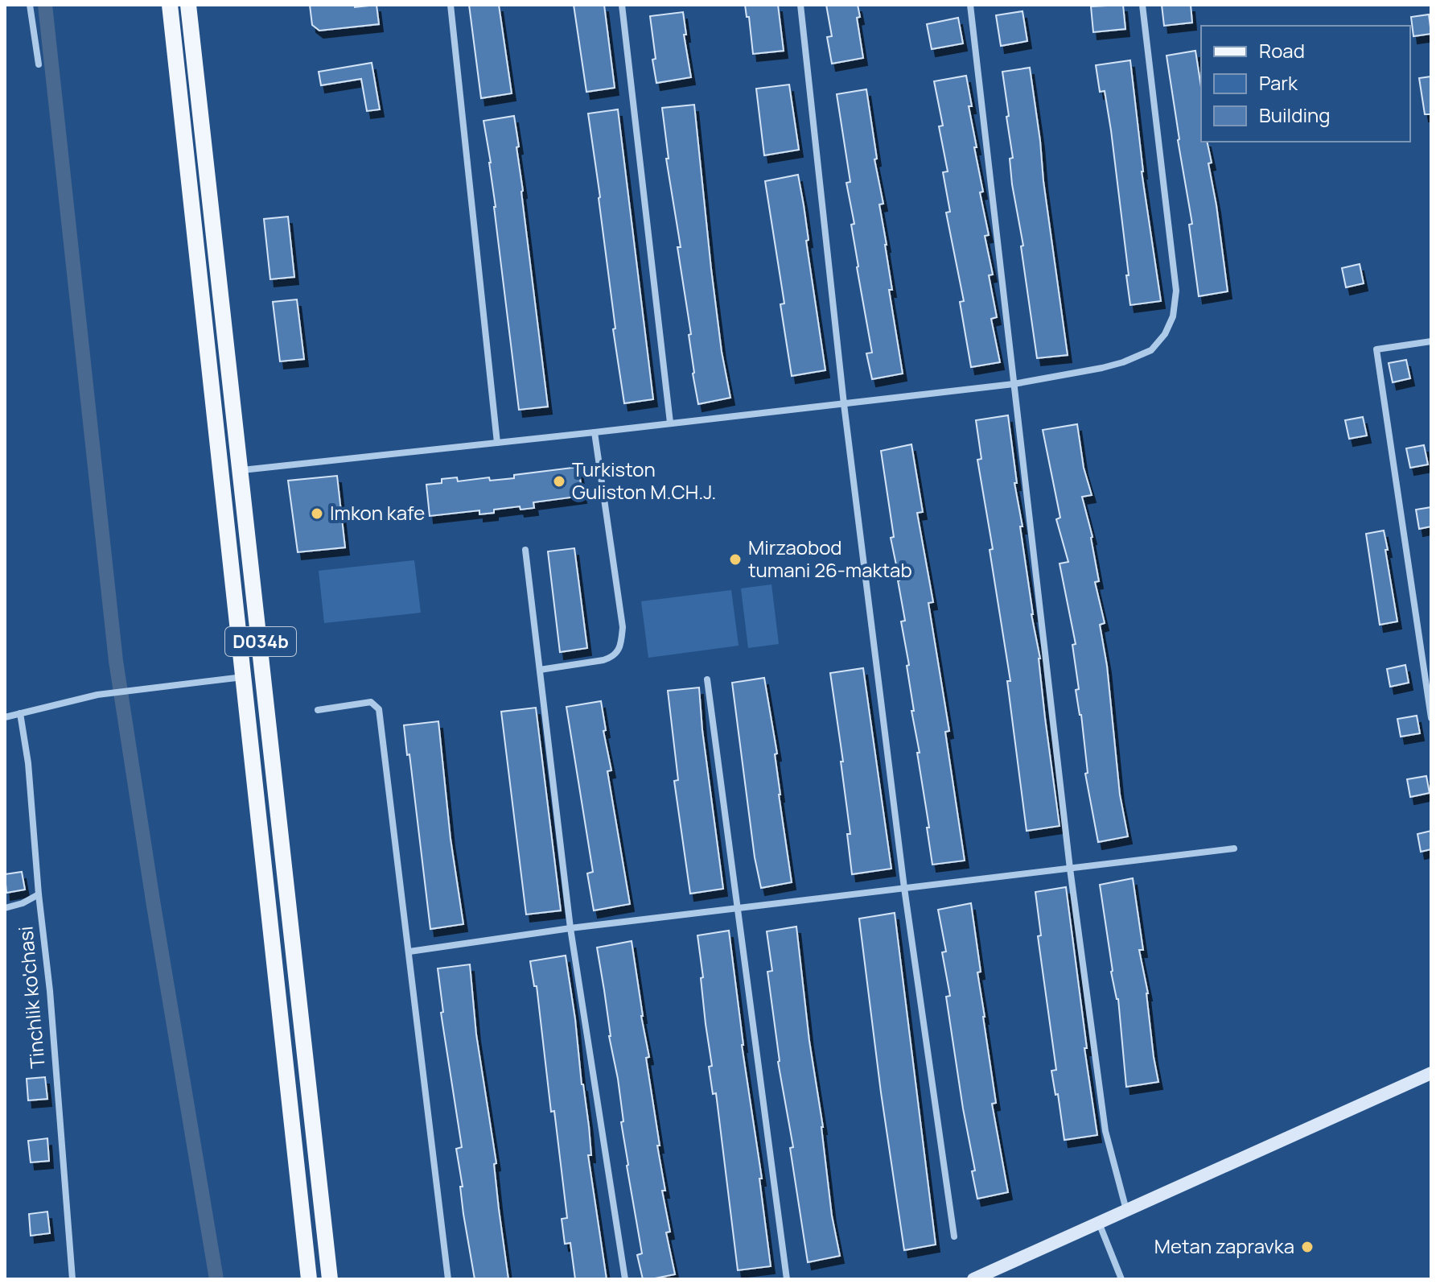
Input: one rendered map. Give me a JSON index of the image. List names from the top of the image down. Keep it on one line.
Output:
{"streets":{"main road":["D034b"],"street":["Tinchlik ko'chasi"]},"places":["Turkiston Guliston M.CH.J.","Imkon kafe","Mirzaobod tumani 26-maktab","Metan zapravka"],"legend":["Road","Park","Building"]}
